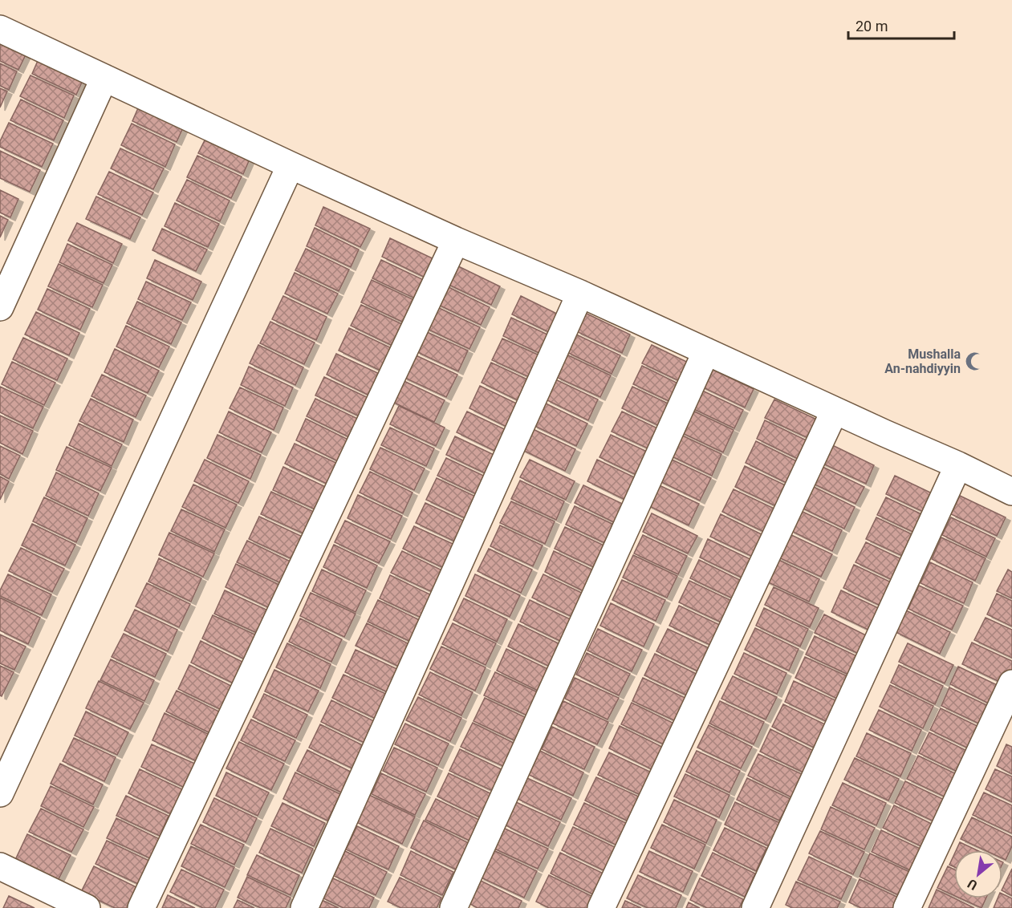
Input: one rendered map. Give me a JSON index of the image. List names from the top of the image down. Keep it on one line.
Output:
{"places":{"mosque":["Mushalla An-nahdiyyin"]},"scale_bar":"20 m","north":"bottom left"}
